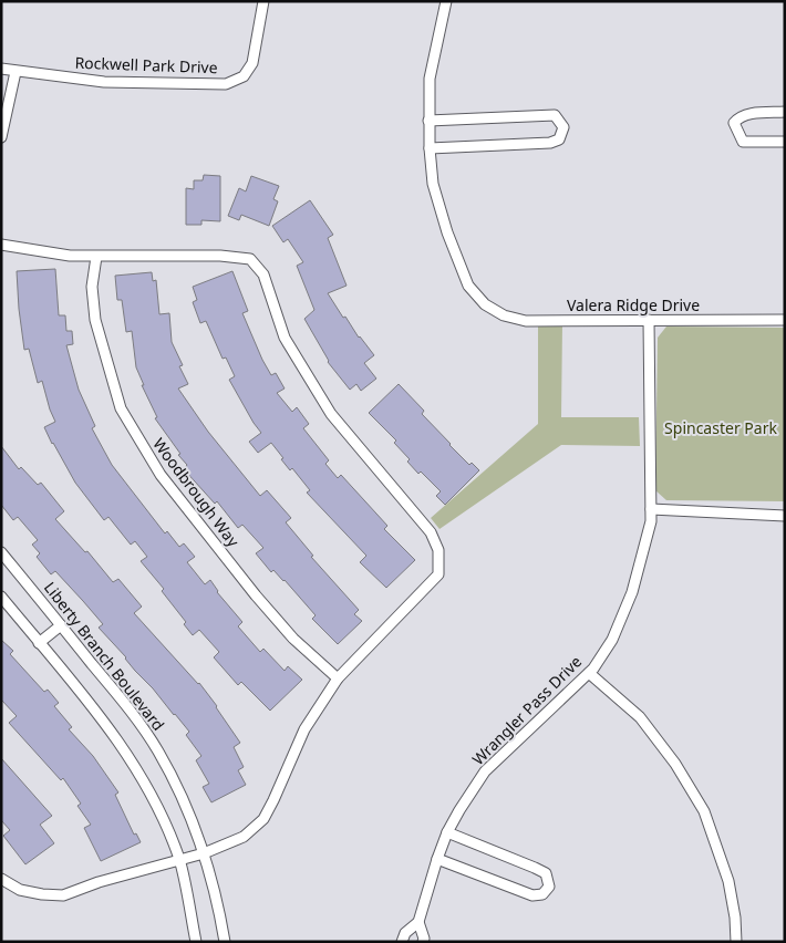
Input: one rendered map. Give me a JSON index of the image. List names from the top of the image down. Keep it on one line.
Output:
{"streets":{"street":["Rockwell Park Drive","Valera Ridge Drive","Woodbrough Way","Liberty Branch Boulevard","Wrangler Pass Drive"]},"crossings":[["Valera Ridge Drive","Wrangler Pass Drive"]],"parks":["Spincaster Park"]}
